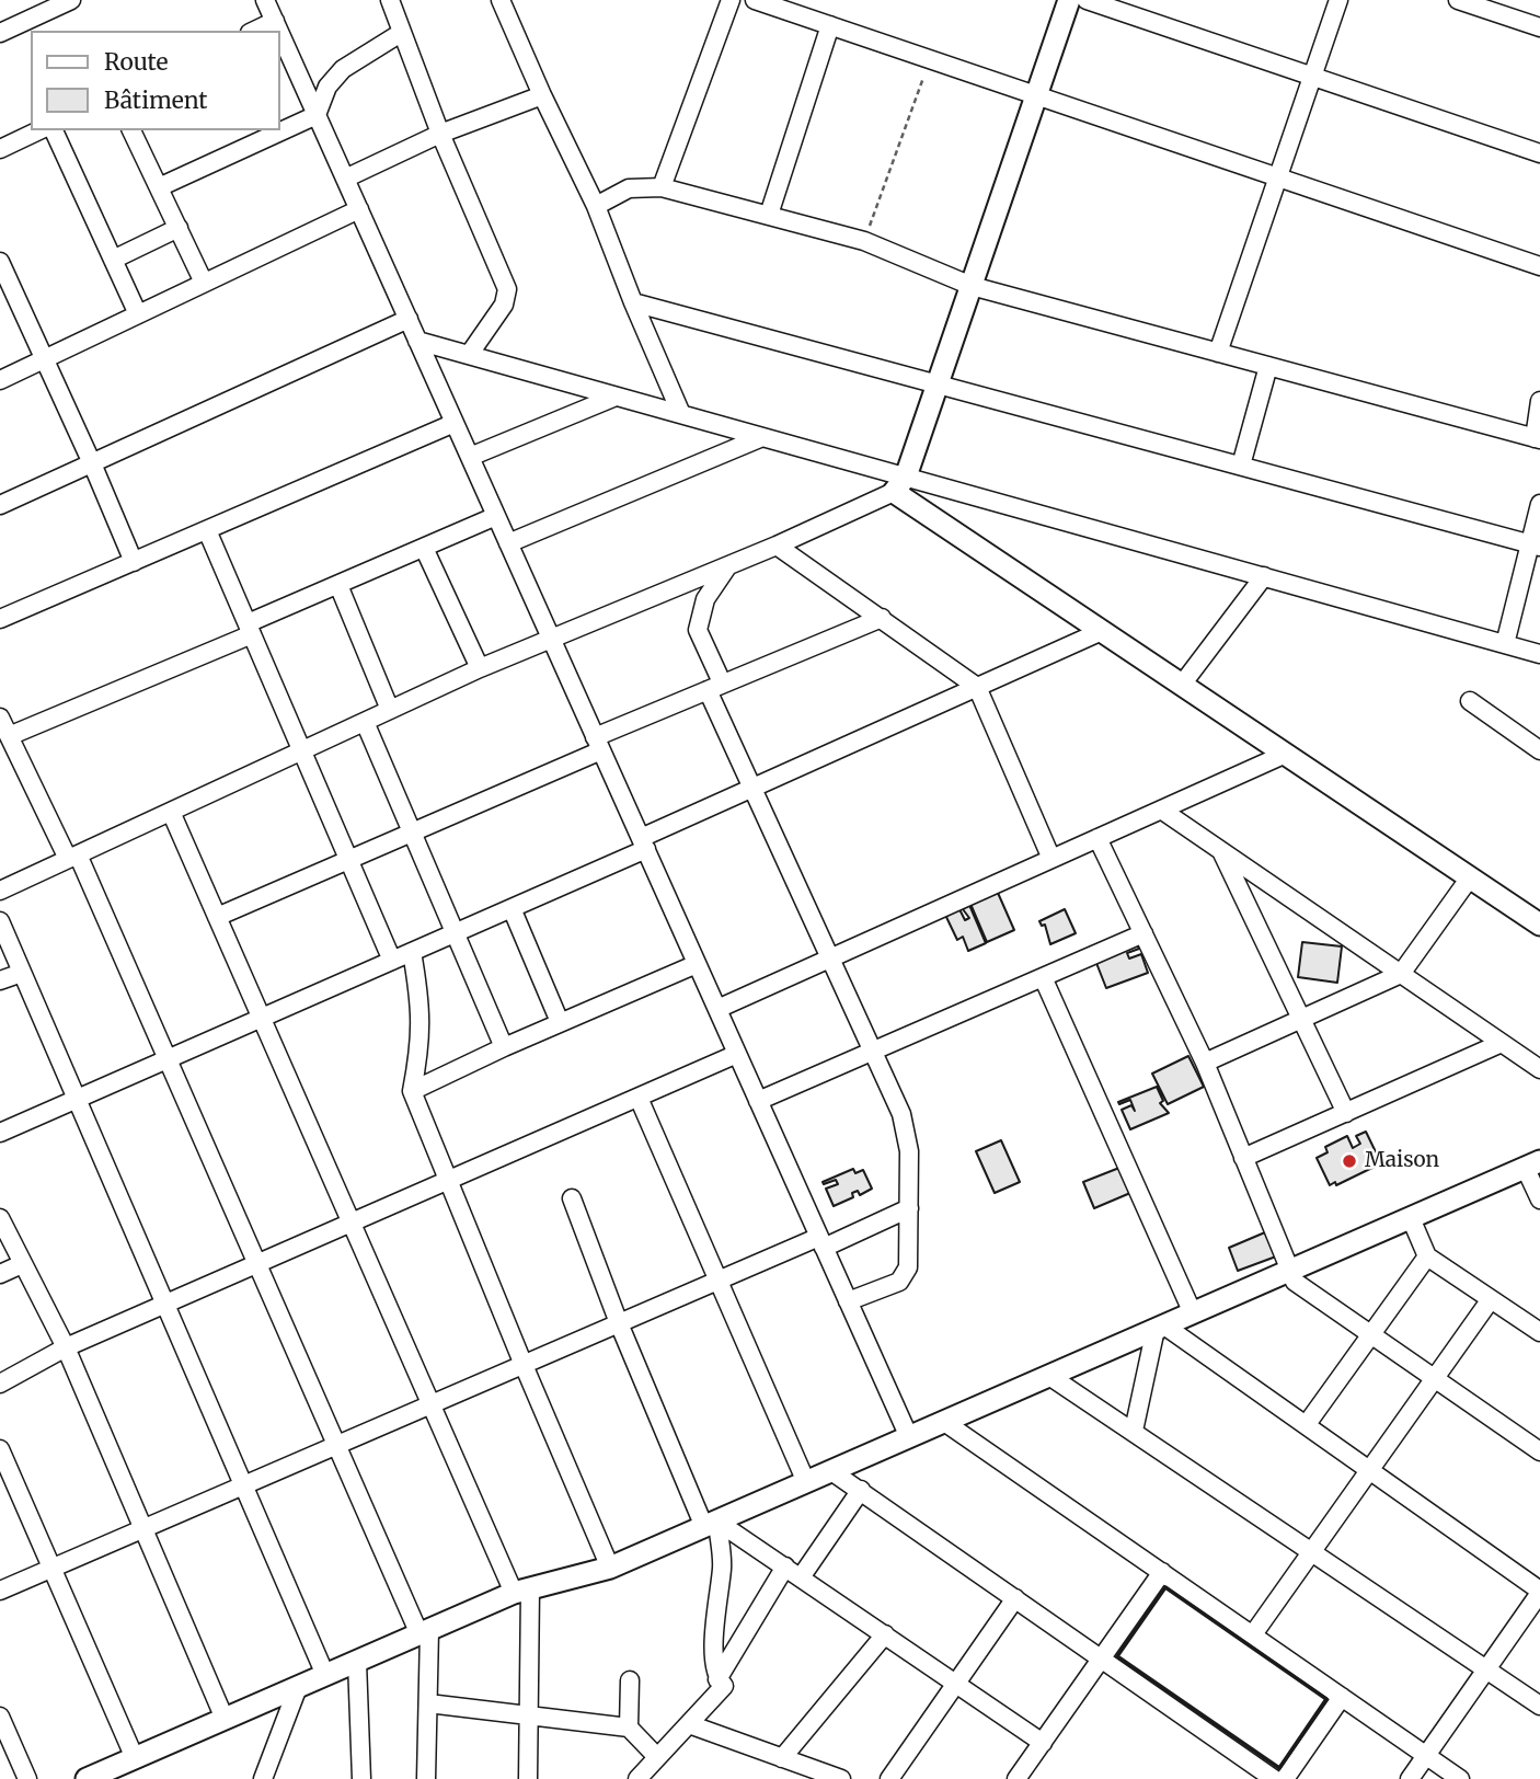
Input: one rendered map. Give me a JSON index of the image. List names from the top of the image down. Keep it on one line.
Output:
{"places":["Maison"],"legend":["Route","Bâtiment"]}
